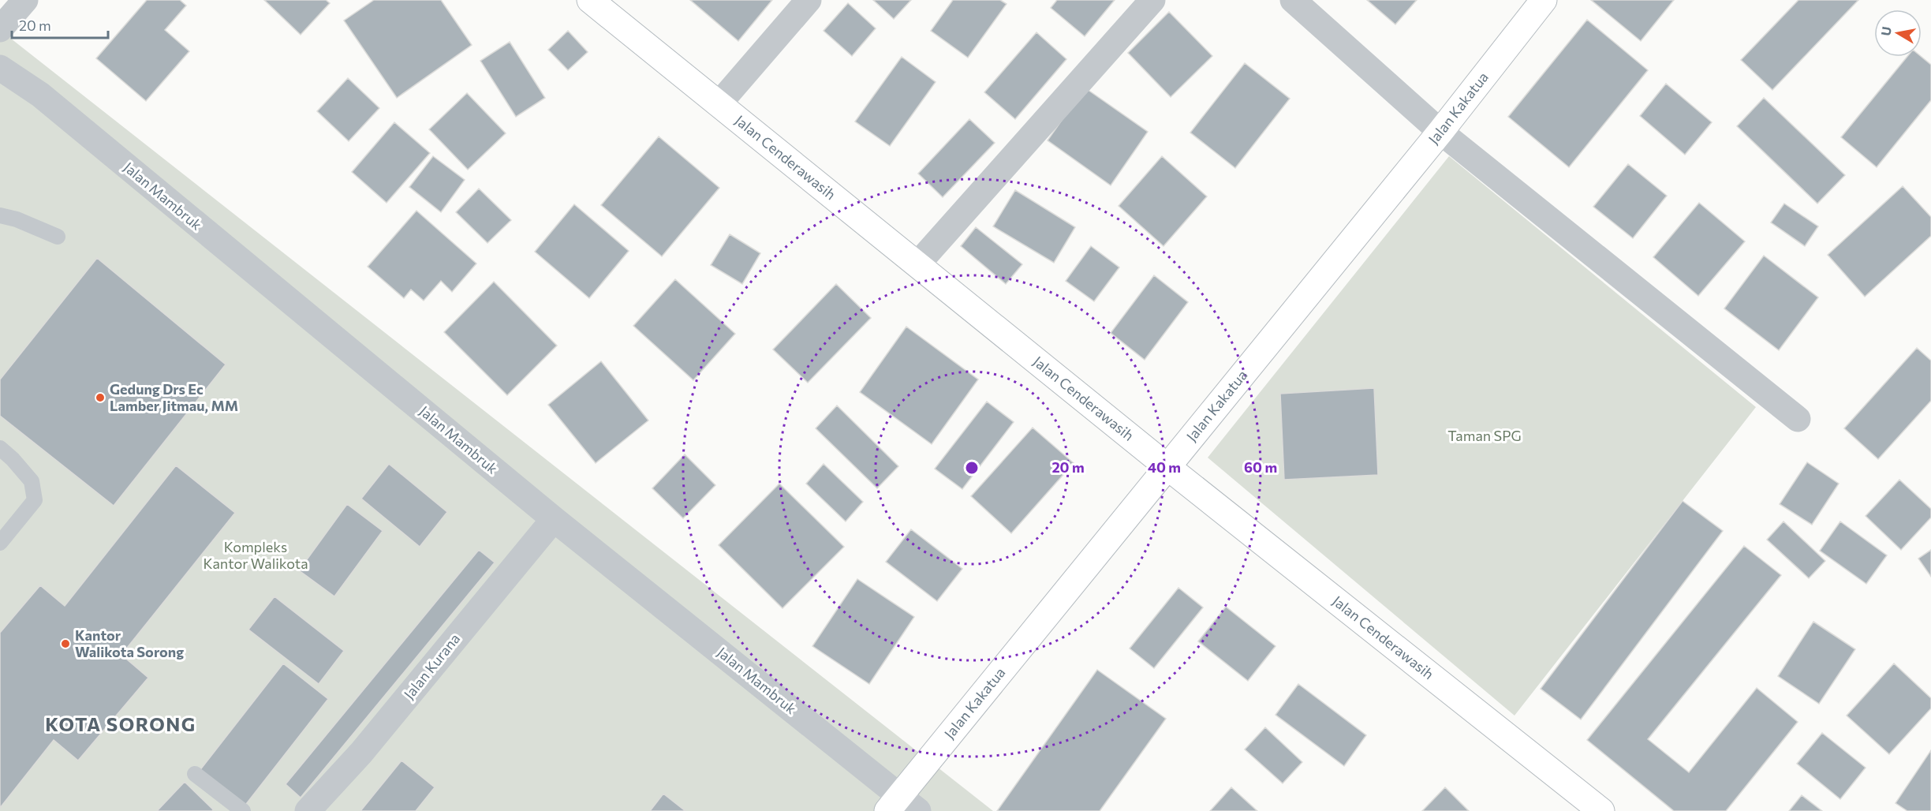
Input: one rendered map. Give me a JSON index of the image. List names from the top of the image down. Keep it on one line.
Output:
{"streets":{"street":["Jalan Kakatua","Jalan Cenderawasih","Jalan Mambruk","Jalan Kurana"]},"crossings":[["Jalan Kakatua","Jalan Cenderawasih"],["Jalan Kakatua","Jalan Mambruk"],["Jalan Mambruk","Jalan Kurana"]],"districts":["KOTA SORONG"],"parks":["Taman SPG","Kompleks Kantor Walikota"],"places":["Gedung Drs Ec Lamber Jitmau, MM","Kantor Walikota Sorong"],"scale_bar":"20 m","north":"left","rings":["20 m","40 m","60 m"]}
